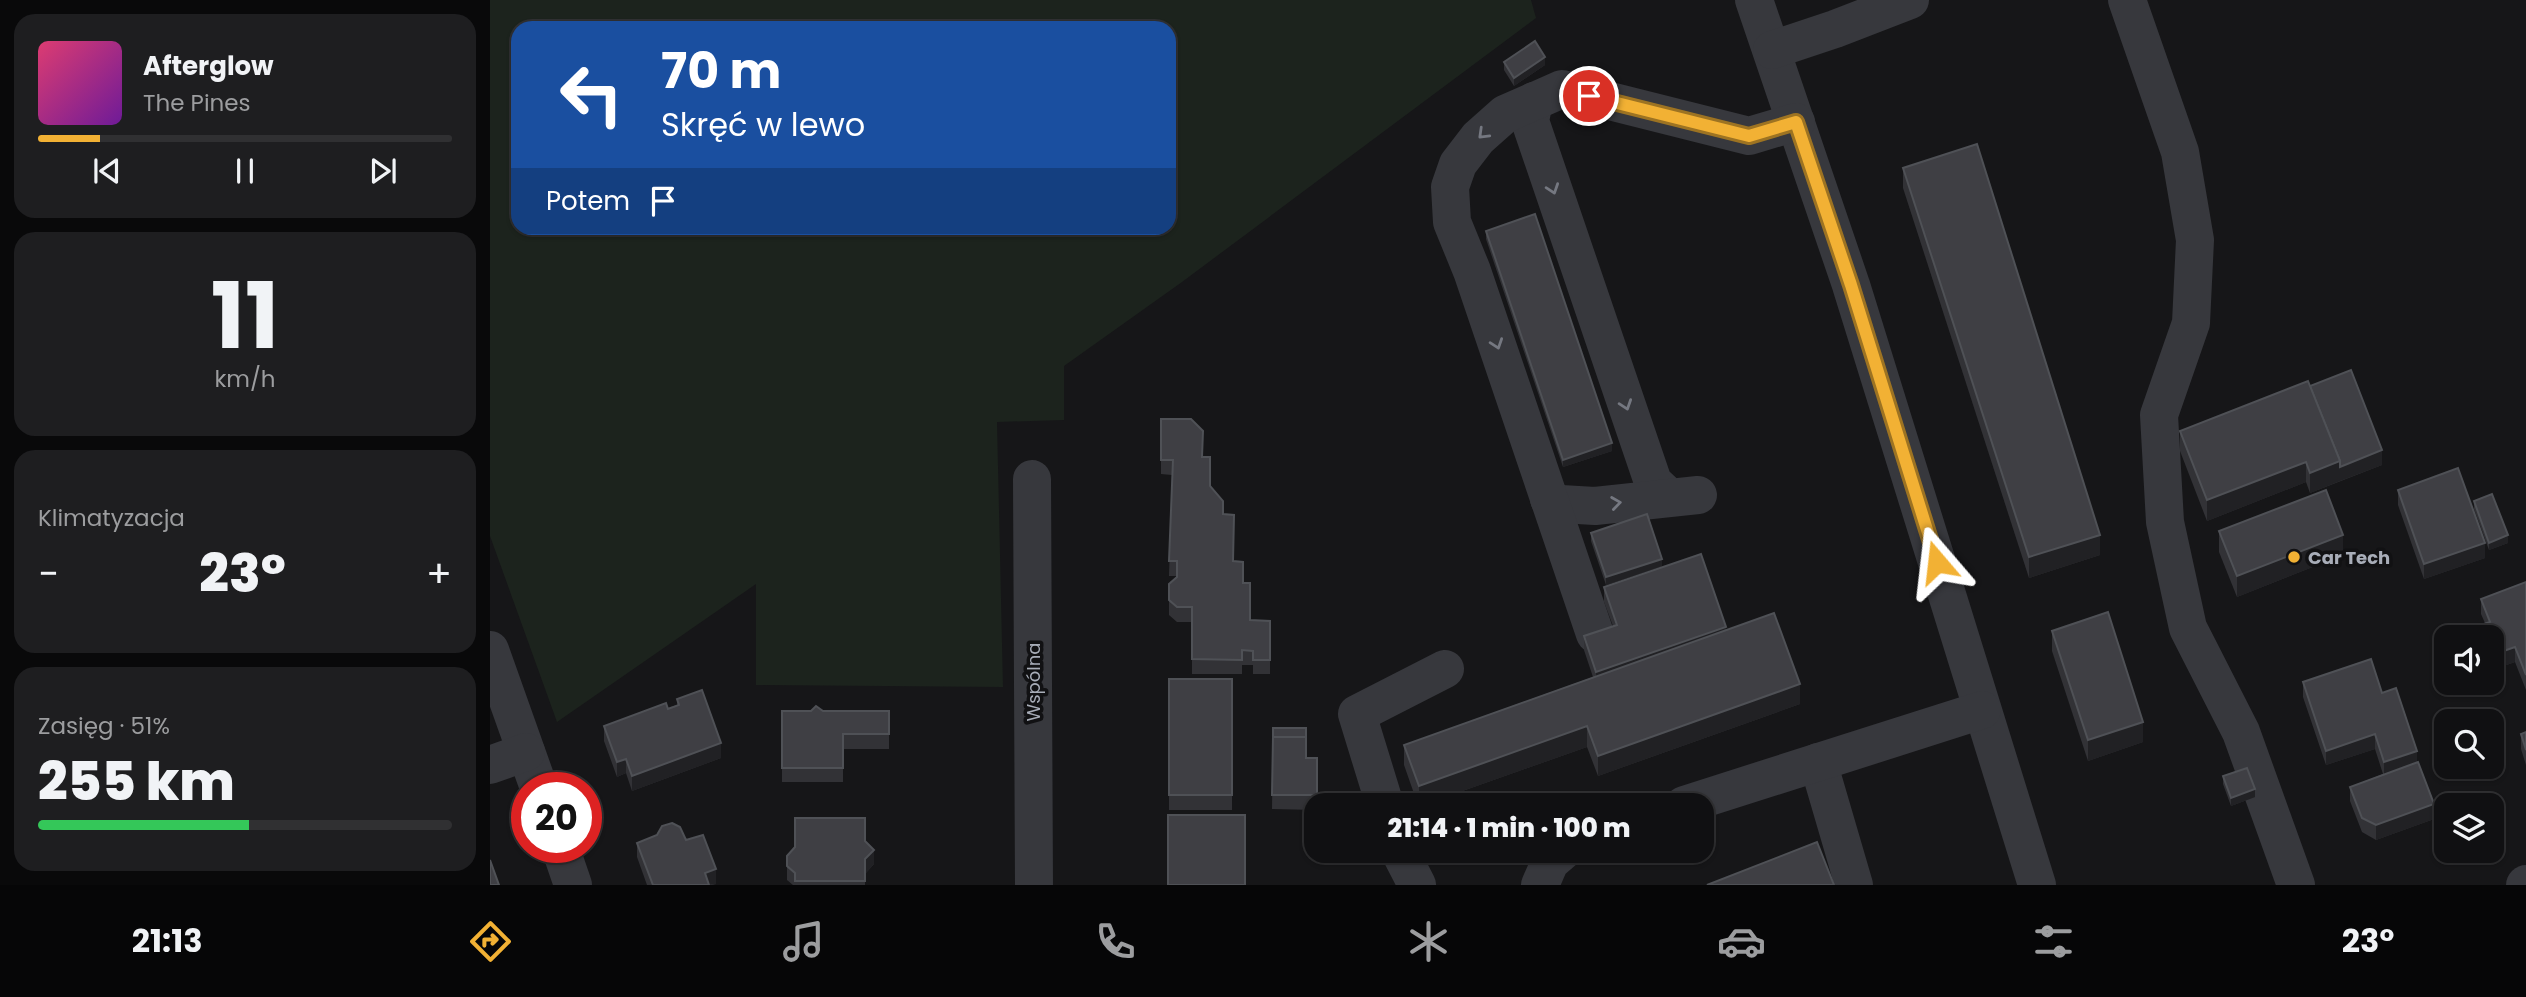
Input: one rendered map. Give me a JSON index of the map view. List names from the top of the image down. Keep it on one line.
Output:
{"streets":{"street":["Wspólna"]},"places":["Car Tech"],"page":{"turn":["70 m","Skręć w lewo"],"song":["Afterglow","The Pines"],"then":"Potem","tile":[["11","km/h"],"Klimatyzacja",["Zasięg · 51%","255 km"]],"heat":["−","23°","+"],"limit":"20","trip":"21:14 · 1 min · 100 m","tabs":["21:13","23°"]}}
